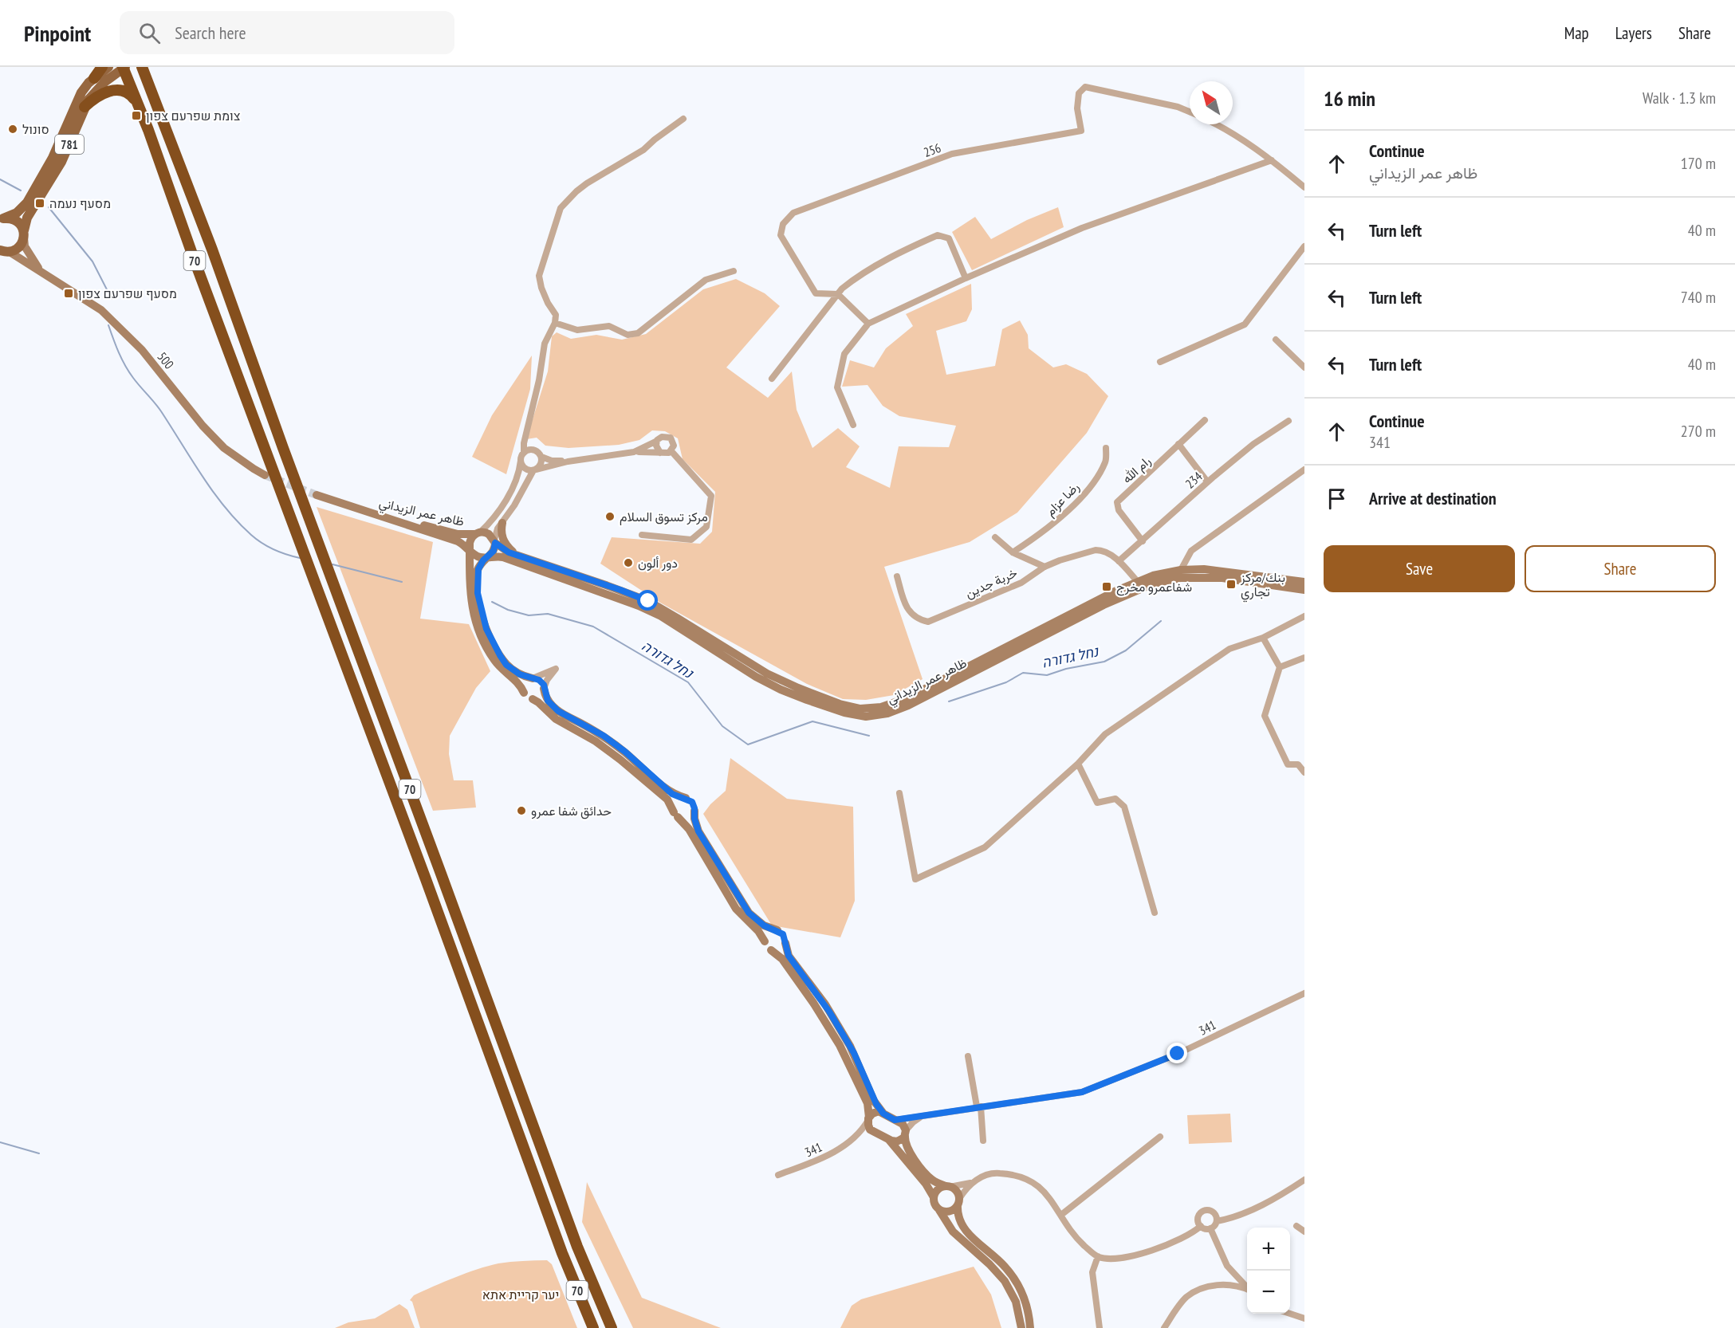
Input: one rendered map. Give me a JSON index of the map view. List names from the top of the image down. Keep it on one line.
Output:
{"streets":{"highway":["70"],"main road":["781","500","ظاهر عمر الزيداني"],"street":["256","رام الله","234","رضا عزام","خربة جدين","341"]},"crossings":[["781","70"],["781","500"],["رام الله","234"],["234","خربة جدين"],["ظاهر عمر الزيداني","خربة جدين"]],"water":["נחל גדורה"],"parks":["יער קריית אתא"],"places":{"transit":["צומת שפרעם צפון","מסעף נעמה","מסעף שפרעם צפון","بنك/مركز تجاري","شفاعمرو مخرج"],"other":["סונול","مركز تسوق السلام","دور ألون","حدائق شفا عمرو"]},"north":"top left","page":{"header":"Pinpoint","search":"Search here","nav":["Map","Layers","Share"],"heading":["16 min","Walk · 1.3 km"],"list":[["Continue","ظاهر عمر الزيداني","170 m"],["Turn left","40 m"],["Turn left","740 m"],["Turn left","40 m"],["Continue","341","270 m"],"Arrive at destination"],"buttons":["Save","Share"],"map_buttons":["+","−"]}}
